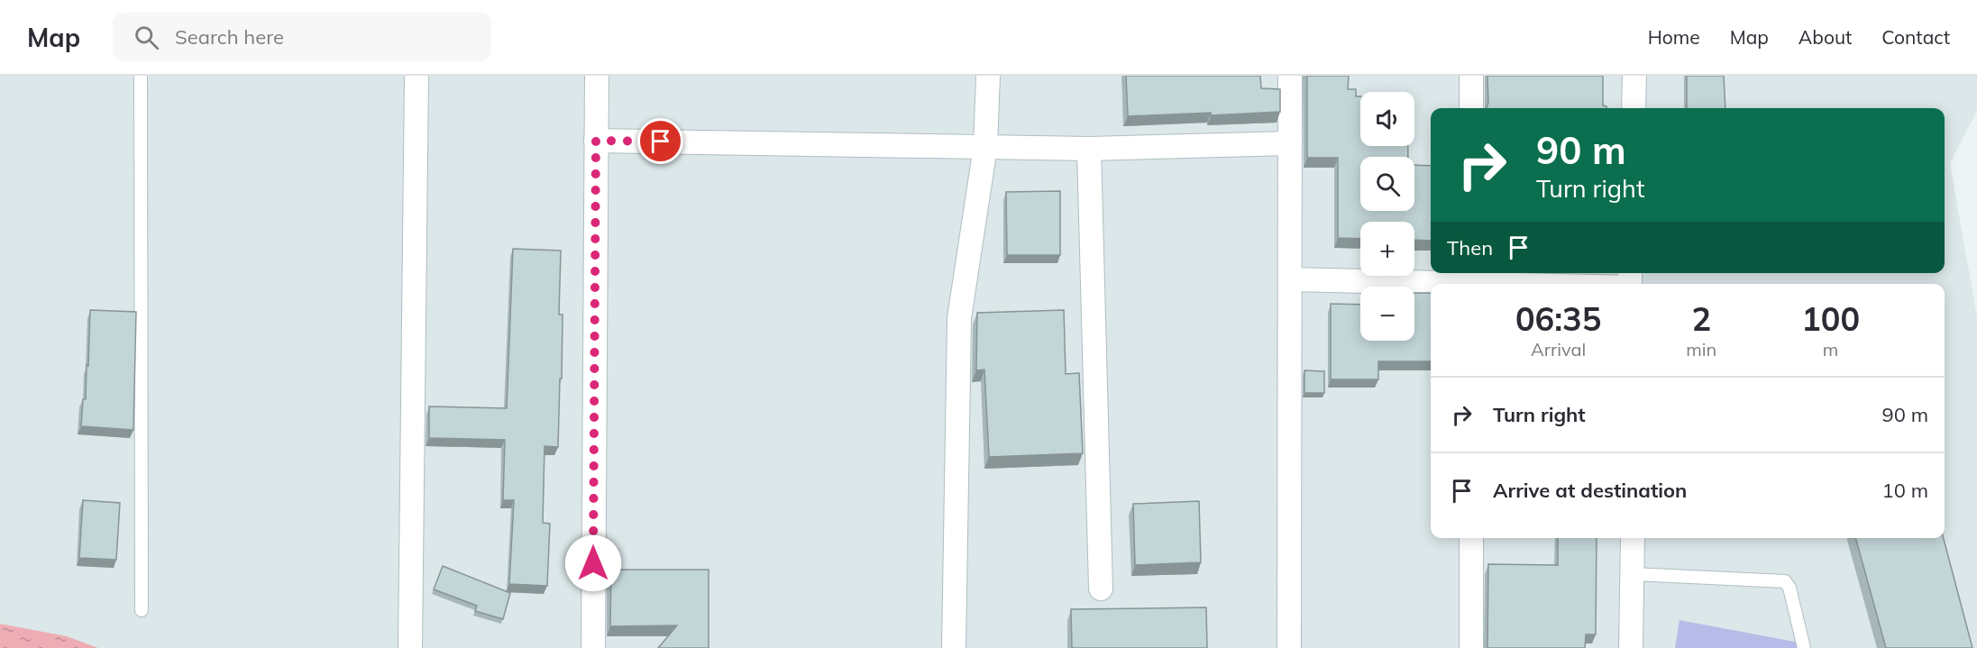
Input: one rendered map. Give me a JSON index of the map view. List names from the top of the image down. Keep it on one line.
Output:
{"page":{"header":"Map","search":"Search here","nav":["Home","Map","About","Contact"],"map_buttons":["+","−"],"turn":["90 m","Turn right"],"then":"Then","eta":["06:35","Arrival","2","min","100","m"],"list":[{"name":"Turn right","value":"90 m"},{"name":"Arrive at destination","value":"10 m"}]}}
